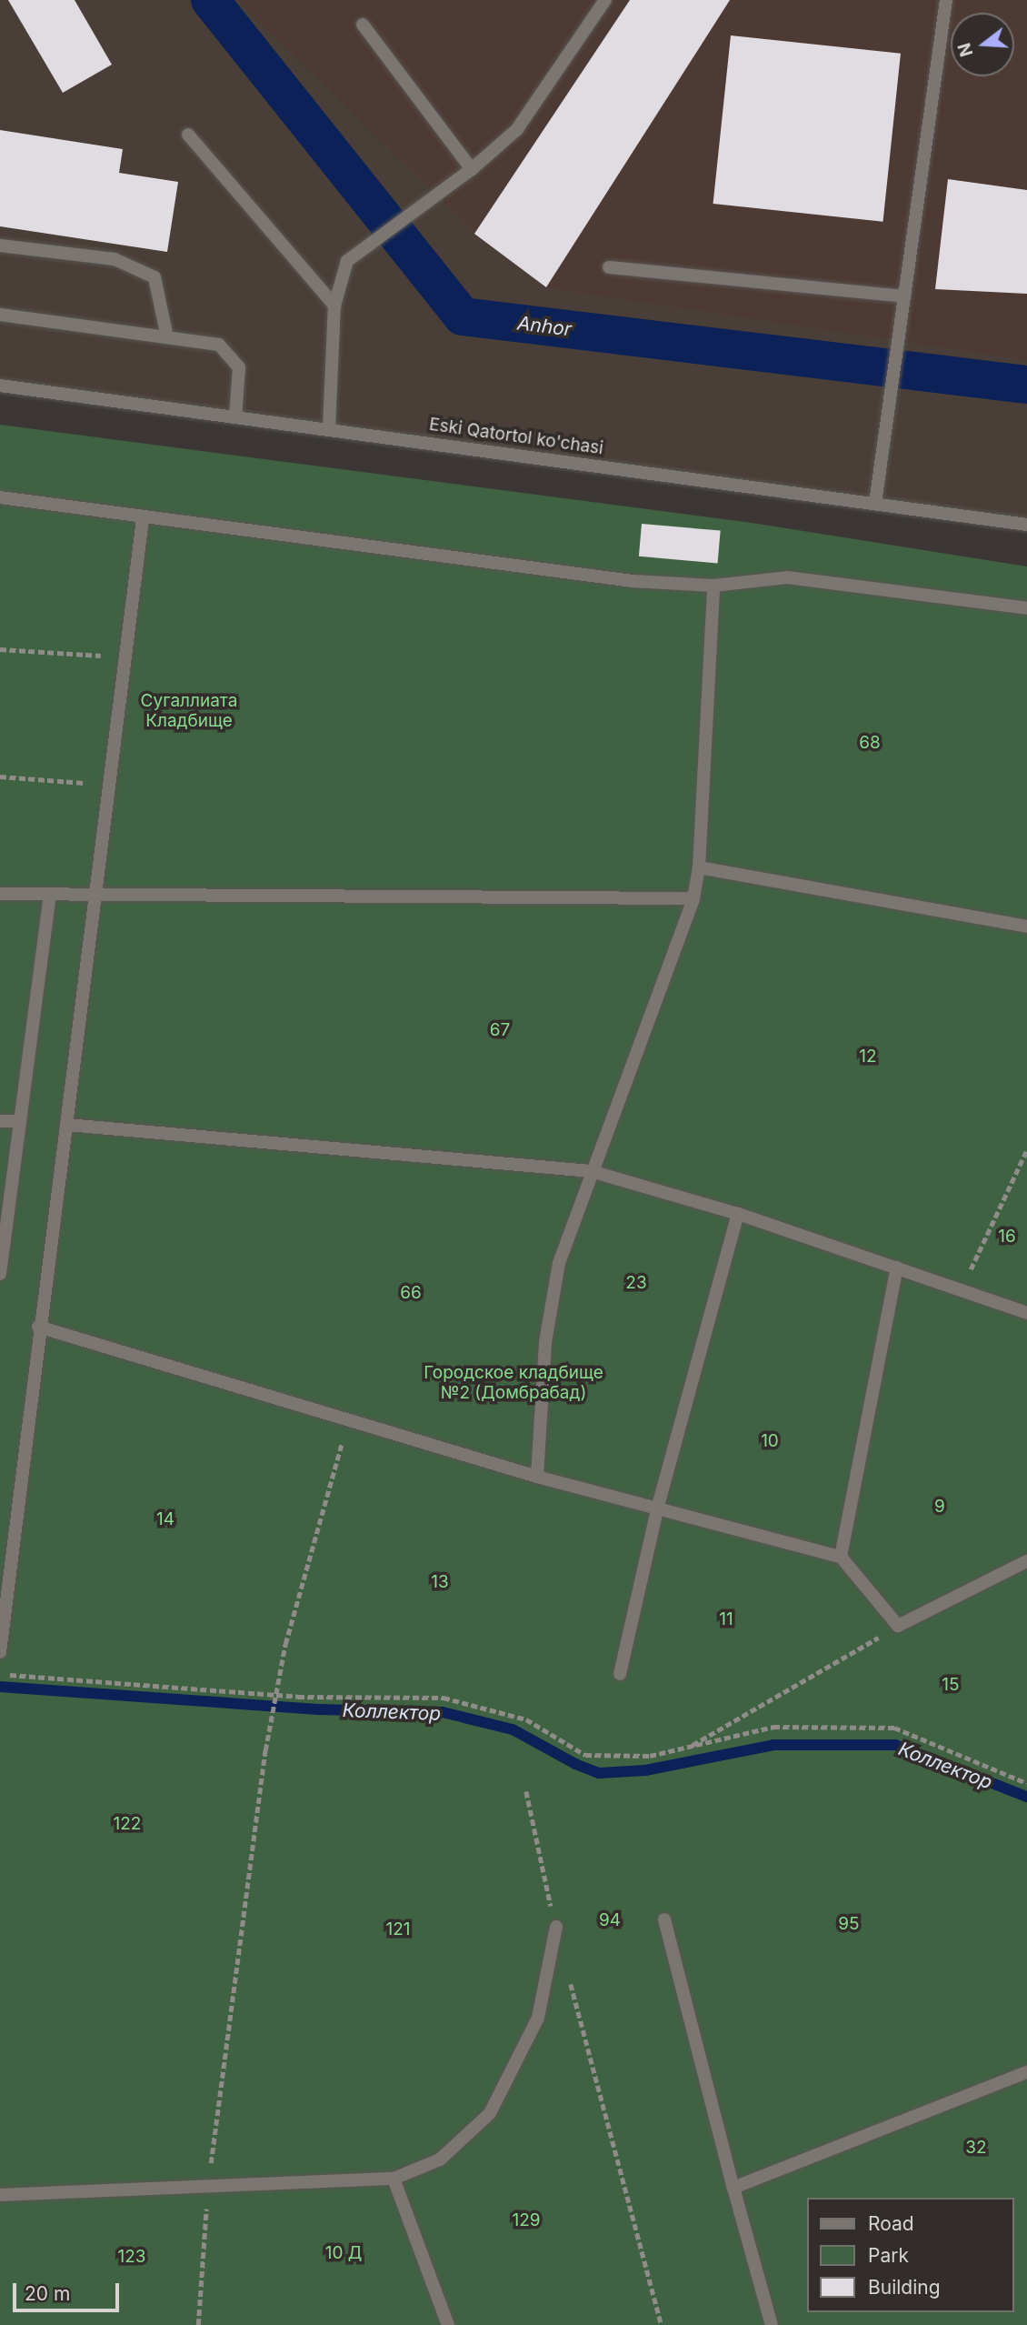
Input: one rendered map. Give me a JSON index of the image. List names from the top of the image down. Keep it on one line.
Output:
{"streets":{"street":["Eski Qatortol ko'chasi"]},"water":["Anhor","Коллектор"],"parks":["Сугаллиата Кладбище","68","67","12","16","23","66","Городское кладбище №2 (Домбрабад)","10","9","14","13","11","15","122","94","95","121","32","129","10 Д","123"],"legend":["Road","Park","Building"],"scale_bar":"20 m","north":"left"}
